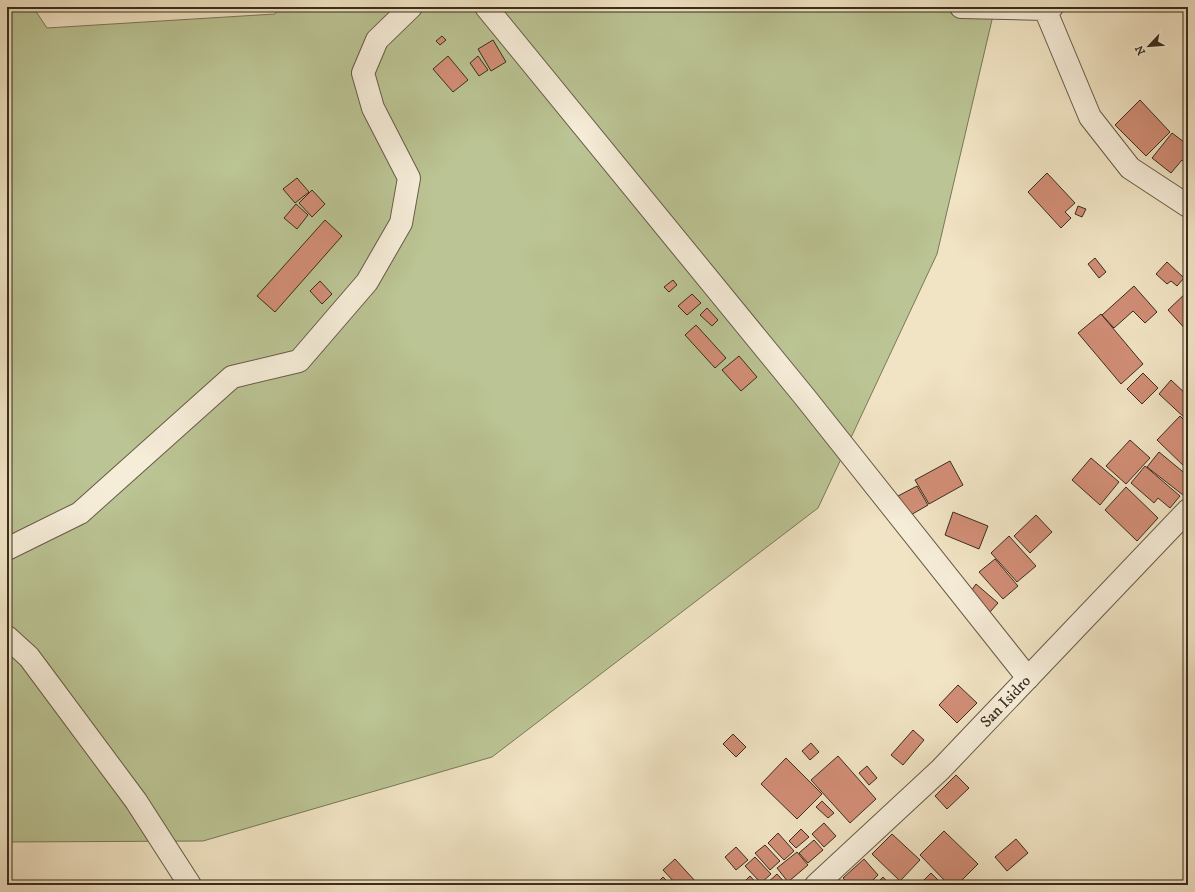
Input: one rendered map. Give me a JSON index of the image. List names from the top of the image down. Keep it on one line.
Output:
{"streets":{"street":["San Isidro"]},"north":"bottom left"}
